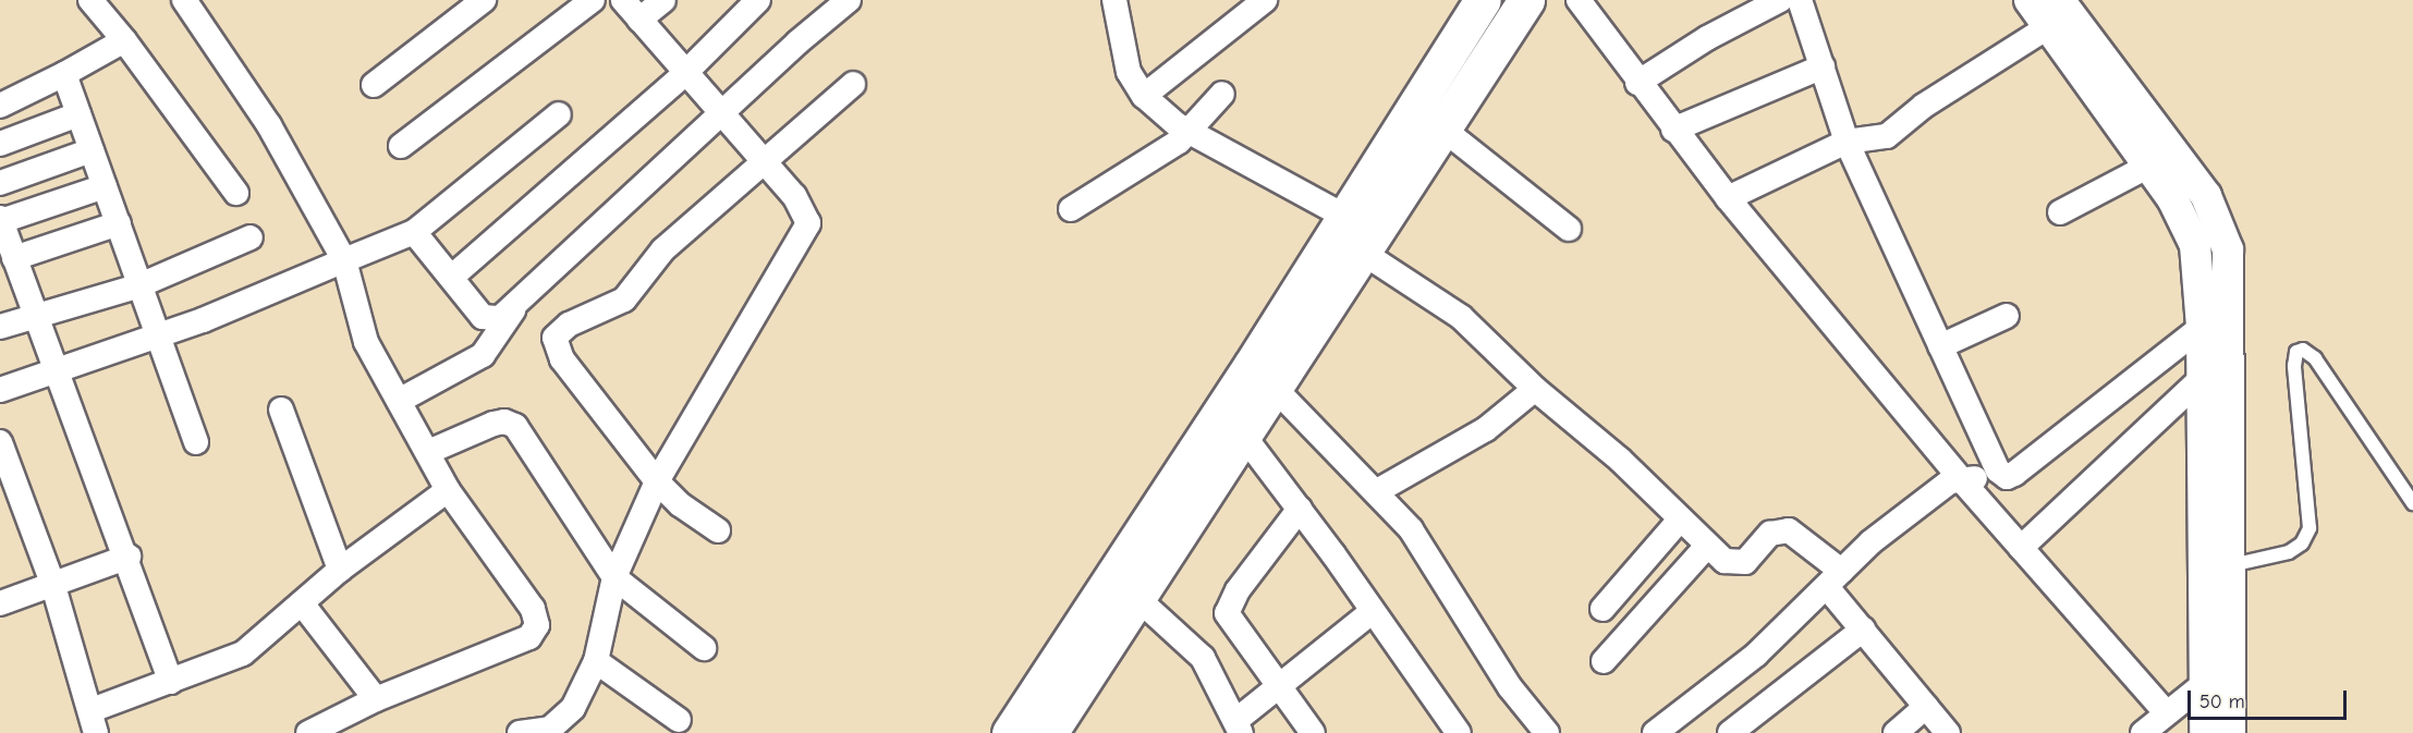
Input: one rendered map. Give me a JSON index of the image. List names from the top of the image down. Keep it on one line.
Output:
{"scale_bar":"50 m"}
